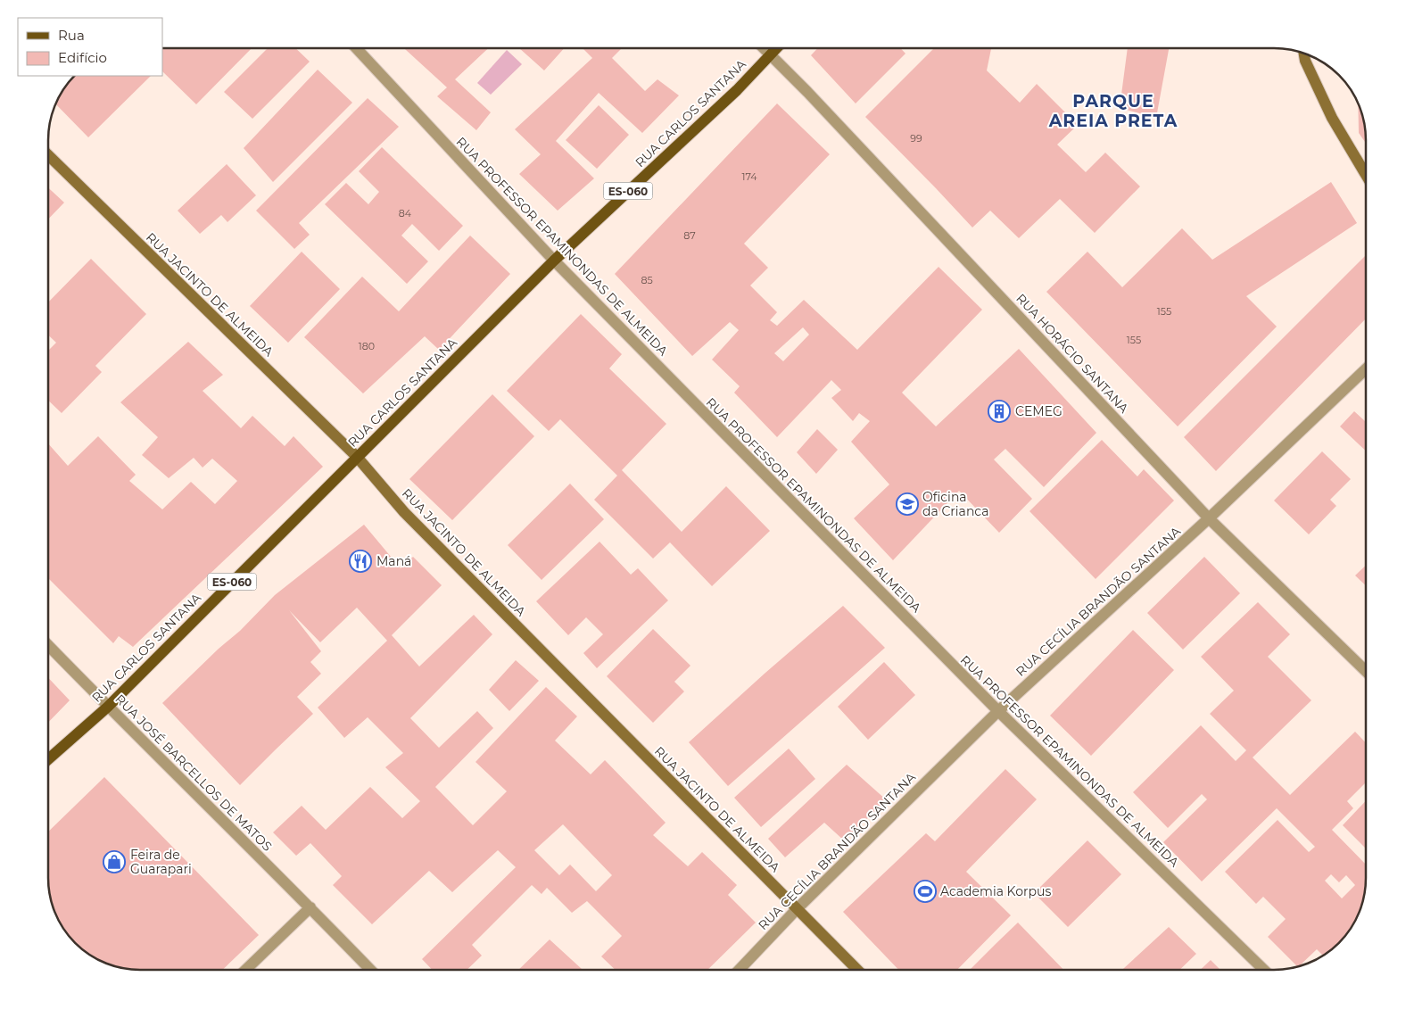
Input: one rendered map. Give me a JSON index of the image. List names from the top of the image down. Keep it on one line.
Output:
{"streets":{"main road":["RUA CARLOS SANTANA","ES-060"],"street":["RUA PROFESSOR EPAMINONDAS DE ALMEIDA","RUA JACINTO DE ALMEIDA","RUA HORÁCIO SANTANA","RUA CECÍLIA BRANDÃO SANTANA","RUA JOSÉ BARCELLOS DE MATOS"]},"crossings":[["RUA CARLOS SANTANA","RUA PROFESSOR EPAMINONDAS DE ALMEIDA"],["RUA CARLOS SANTANA","RUA JACINTO DE ALMEIDA"],["RUA CARLOS SANTANA","RUA HORÁCIO SANTANA"],["RUA CARLOS SANTANA","RUA JOSÉ BARCELLOS DE MATOS"],["RUA PROFESSOR EPAMINONDAS DE ALMEIDA","RUA CECÍLIA BRANDÃO SANTANA"],["RUA JACINTO DE ALMEIDA","RUA CECÍLIA BRANDÃO SANTANA"],["RUA HORÁCIO SANTANA","RUA CECÍLIA BRANDÃO SANTANA"]],"districts":["PARQUE AREIA PRETA"],"places":{"building":["CEMEG"],"school or university":["Oficina da Crianca"],"restaurant":["Maná"],"shop":["Feira de Guarapari"],"sports":["Academia Korpus"]},"house_numbers":["99","174","84","87","85","155","155","180"],"legend":["Rua","Edifício"]}
